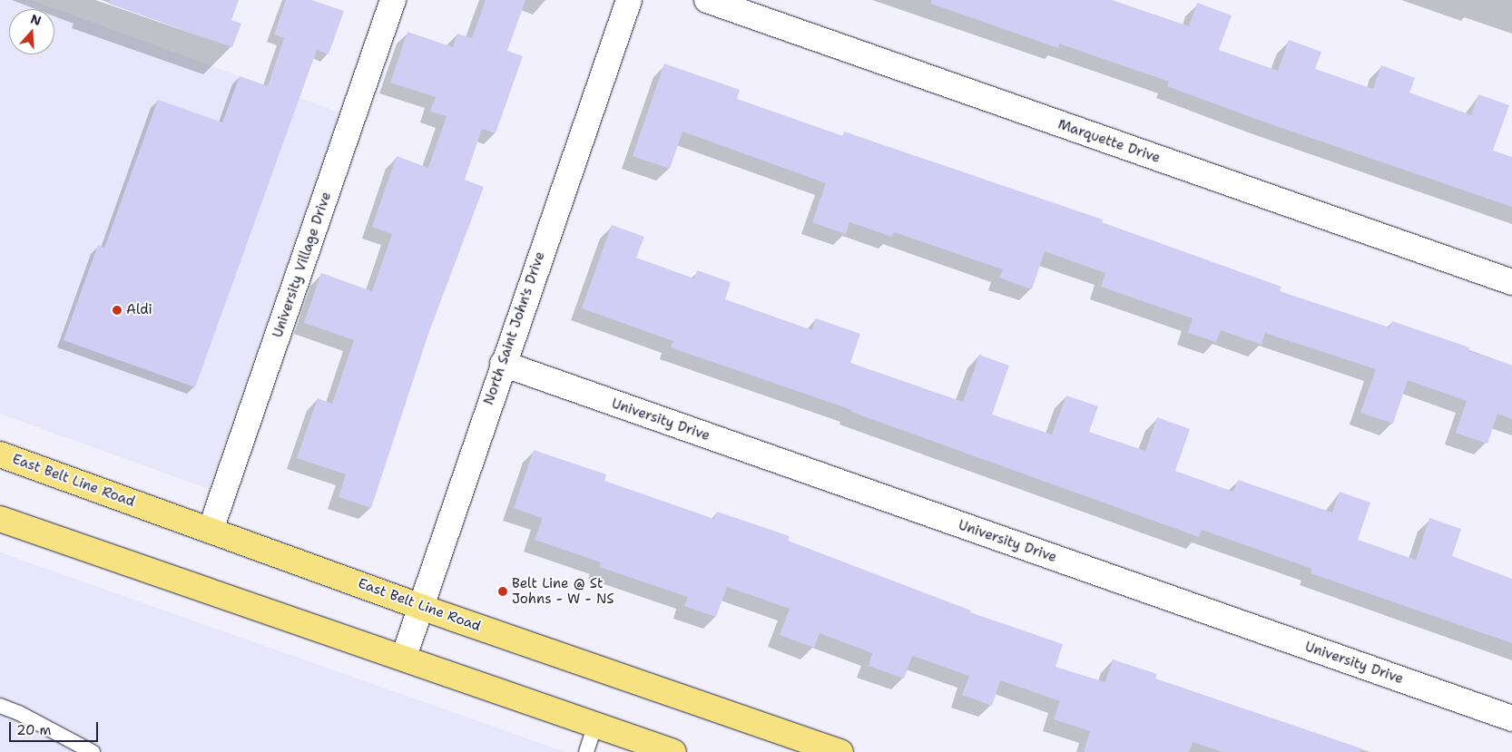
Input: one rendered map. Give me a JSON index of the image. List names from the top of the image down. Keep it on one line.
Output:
{"streets":{"main road":["East Belt Line Road"],"street":["Marquette Drive","University Village Drive","North Saint John's Drive","University Drive"]},"crossings":[["University Village Drive","East Belt Line Road"],["North Saint John's Drive","University Drive"],["North Saint John's Drive","East Belt Line Road"]],"places":["Aldi","Belt Line @ St Johns - W - NS"],"scale_bar":"20 m","north":"top"}
